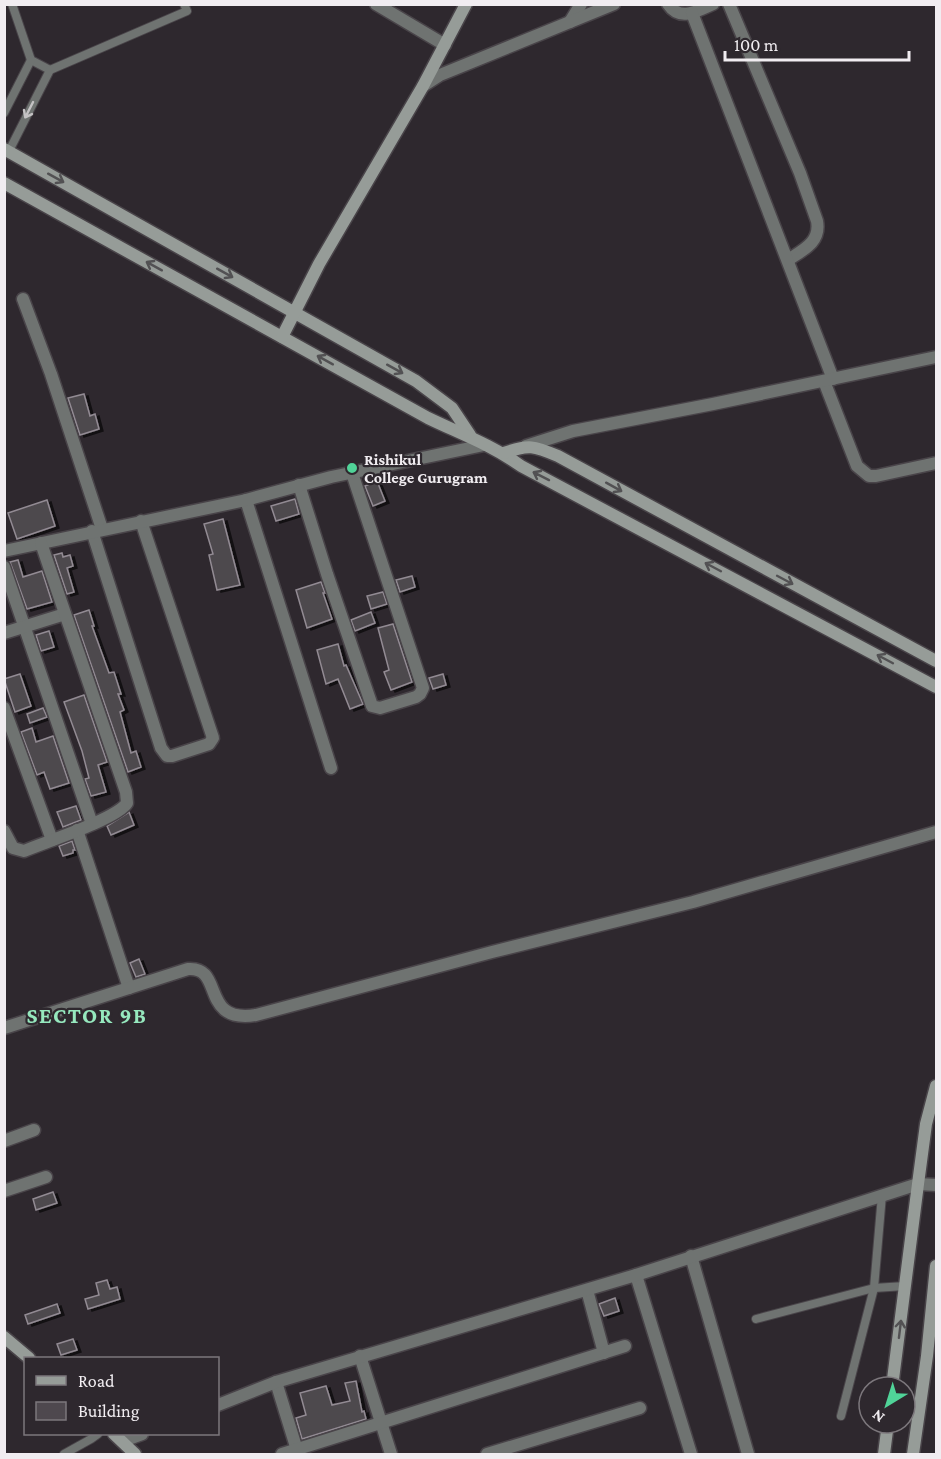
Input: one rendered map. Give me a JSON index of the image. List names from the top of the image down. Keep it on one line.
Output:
{"districts":["SECTOR 9B"],"places":["Rishikul College Gurugram"],"legend":["Road","Building"],"scale_bar":"100 m","north":"bottom left"}
